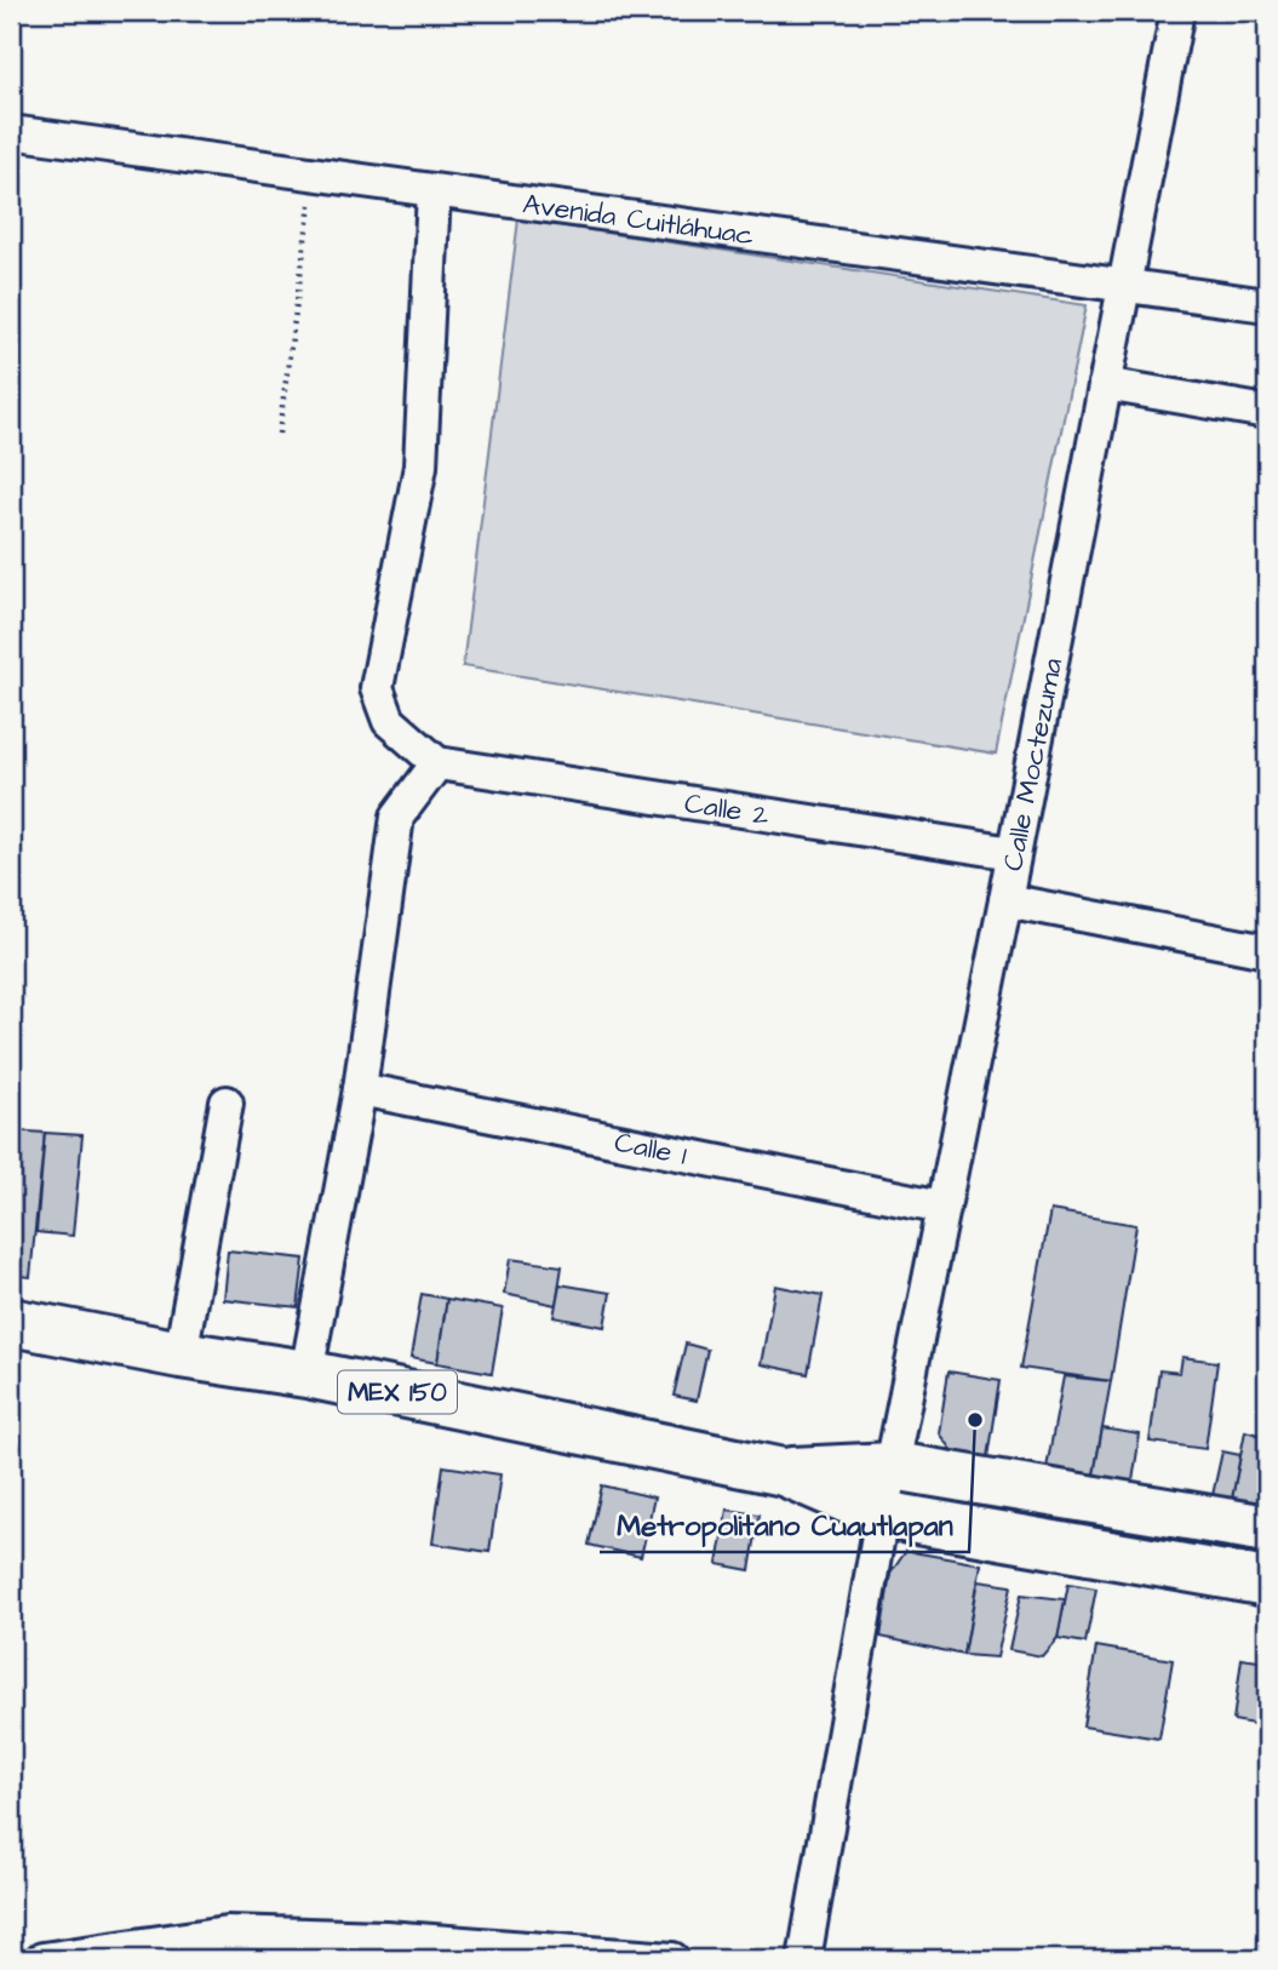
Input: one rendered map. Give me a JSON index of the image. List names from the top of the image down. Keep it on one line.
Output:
{"streets":{"main road":["MEX 150"],"street":["Avenida Cuitláhuac","Calle Moctezuma","Calle 2","Calle 1"]},"crossings":[["Avenida Cuitláhuac","Calle Moctezuma"],["Calle Moctezuma","Calle 2"],["Calle Moctezuma","Calle 1"],["Calle Moctezuma","MEX 150"]],"places":["Metropolitano Cuautlapan"]}
